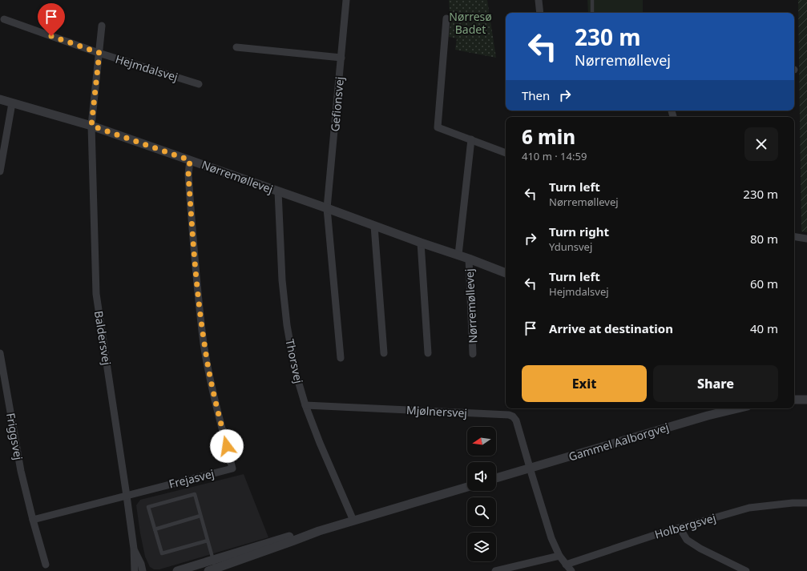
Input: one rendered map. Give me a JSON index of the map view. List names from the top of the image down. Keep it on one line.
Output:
{"streets":{"street":["Hejmdalsvej","Gefionsvej","Nørremøllevej","Baldersvej","Thorsvej","Mjølnersvej","Friggsvej","Gammel Aalborgvej","Frejasvej","Holbergsvej"]},"crossings":[["Hejmdalsvej","Baldersvej"],["Gefionsvej","Nørremøllevej"],["Nørremøllevej","Baldersvej"],["Nørremøllevej","Thorsvej"],["Nørremøllevej","Frejasvej"],["Baldersvej","Frejasvej"],["Thorsvej","Mjølnersvej"],["Mjølnersvej","Gammel Aalborgvej"],["Mjølnersvej","Holbergsvej"]],"parks":["Nørresø Badet"],"north":"left","page":{"turn":["230 m","Nørremøllevej"],"then":"Then","heading":["6 min","410 m · 14:59"],"list":[{"name":"Turn left","note":"Nørremøllevej","value":"230 m"},{"name":"Turn right","note":"Ydunsvej","value":"80 m"},{"name":"Turn left","note":"Hejmdalsvej","value":"60 m"},{"name":"Arrive at destination","value":"40 m"}],"buttons":["Exit","Share"]}}
